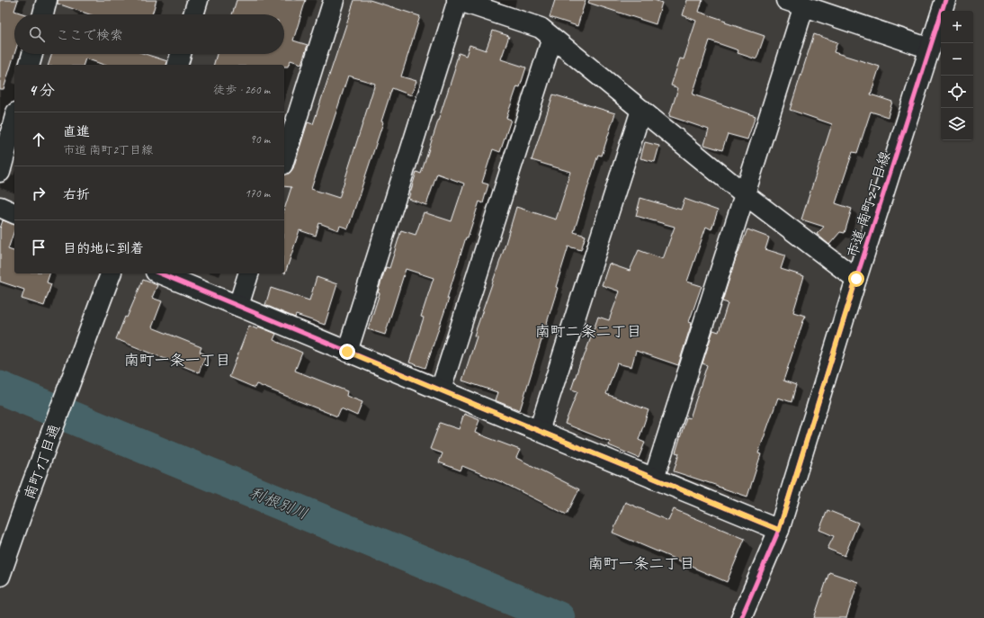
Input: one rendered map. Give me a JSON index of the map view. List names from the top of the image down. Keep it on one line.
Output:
{"streets":{"street":["市道 南町2丁目線","南町1丁目通"]},"districts":["南町二条二丁目","南町一条一丁目","南町一条二丁目"],"water":["利根別川"],"page":{"map_buttons":["+","−"],"search":"ここで検索","heading":["4 分","徒歩 · 260 m"],"list":[["直進","市道 南町2丁目線","90 m"],["右折","170 m"],"目的地に到着"]}}
